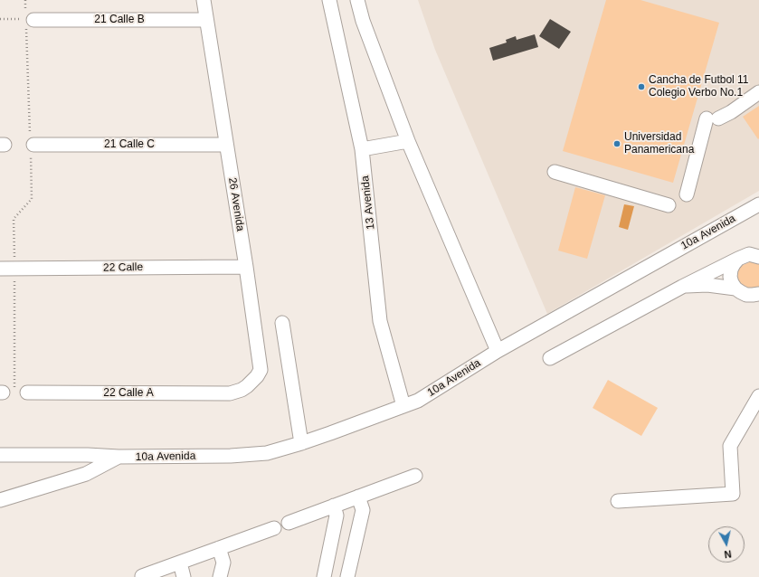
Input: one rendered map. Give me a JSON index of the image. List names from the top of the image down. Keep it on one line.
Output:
{"streets":{"street":["21 Calle B","21 Calle C","13 Avenida","26 Avenida","10a Avenida","22 Calle","22 Calle A"]},"crossings":[["21 Calle B","26 Avenida"],["21 Calle C","26 Avenida"],["13 Avenida","10a Avenida"],["26 Avenida","22 Calle"],["26 Avenida","22 Calle A"]],"places":["Cancha de Futbol 11 Colegio Verbo No.1","Universidad Panamericana"],"north":"bottom"}
